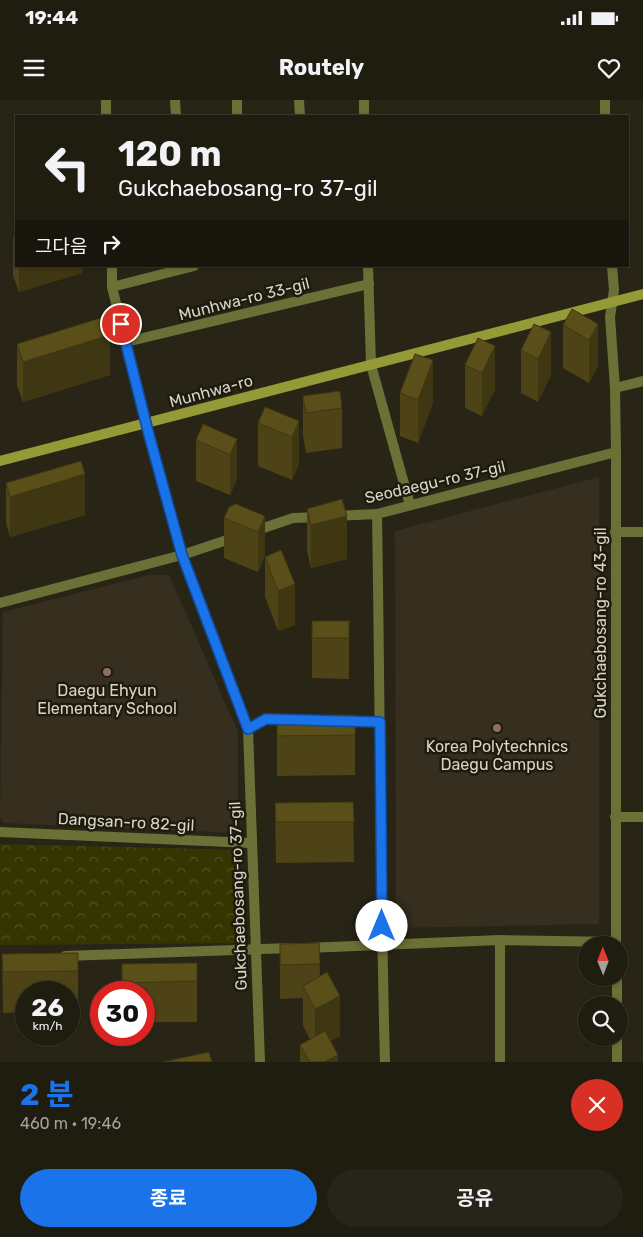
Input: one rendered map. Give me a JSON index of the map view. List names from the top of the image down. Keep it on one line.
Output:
{"streets":{"main road":["Munhwa-ro"],"street":["Munhwa-ro 33-gil","Seodaegu-ro 37-gil","Gukchaebosang-ro 43-gil","Dangsan-ro 82-gil","Gukchaebosang-ro 37-gil"]},"crossings":[["Munhwa-ro","Gukchaebosang-ro 43-gil"],["Munhwa-ro","Gukchaebosang-ro 37-gil"],["Seodaegu-ro 37-gil","Gukchaebosang-ro 43-gil"],["Seodaegu-ro 37-gil","Gukchaebosang-ro 37-gil"],["Dangsan-ro 82-gil","Gukchaebosang-ro 37-gil"]],"places":["Daegu Ehyun Elementary School","Korea Polytechnics Daegu Campus"],"north":"top","page":{"status":"19:44","header":"Routely","turn":["120 m","Gukchaebosang-ro 37-gil"],"then":"그다음","speed":"26 km/h","limit":"30","heading":["2 분","460 m · 19:46"],"buttons":["종료","공유"]}}
